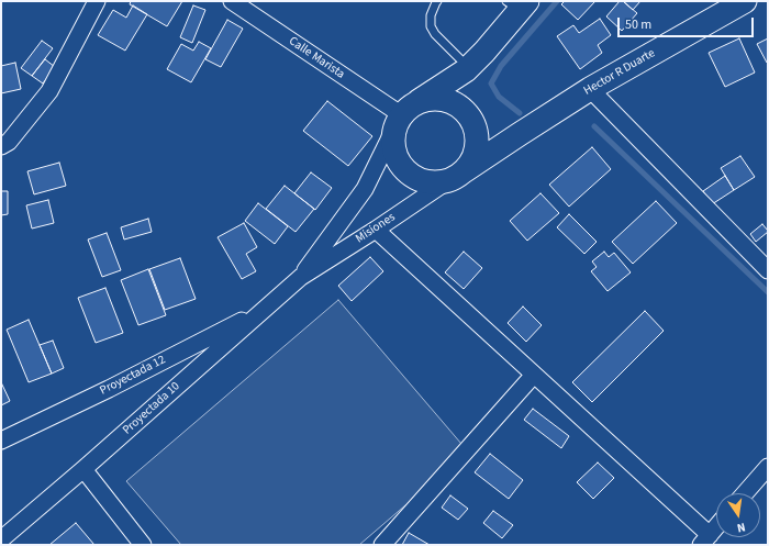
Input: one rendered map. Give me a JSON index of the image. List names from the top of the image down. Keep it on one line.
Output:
{"streets":{"street":["Calle Marista","Hector R Duarte","Misiones","Proyectada 12","Proyectada 10"]},"crossings":[["Calle Marista","Misiones"],["Hector R Duarte","Misiones"],["Misiones","Proyectada 10"],["Proyectada 12","Proyectada 10"]],"scale_bar":"50 m","north":"bottom"}
